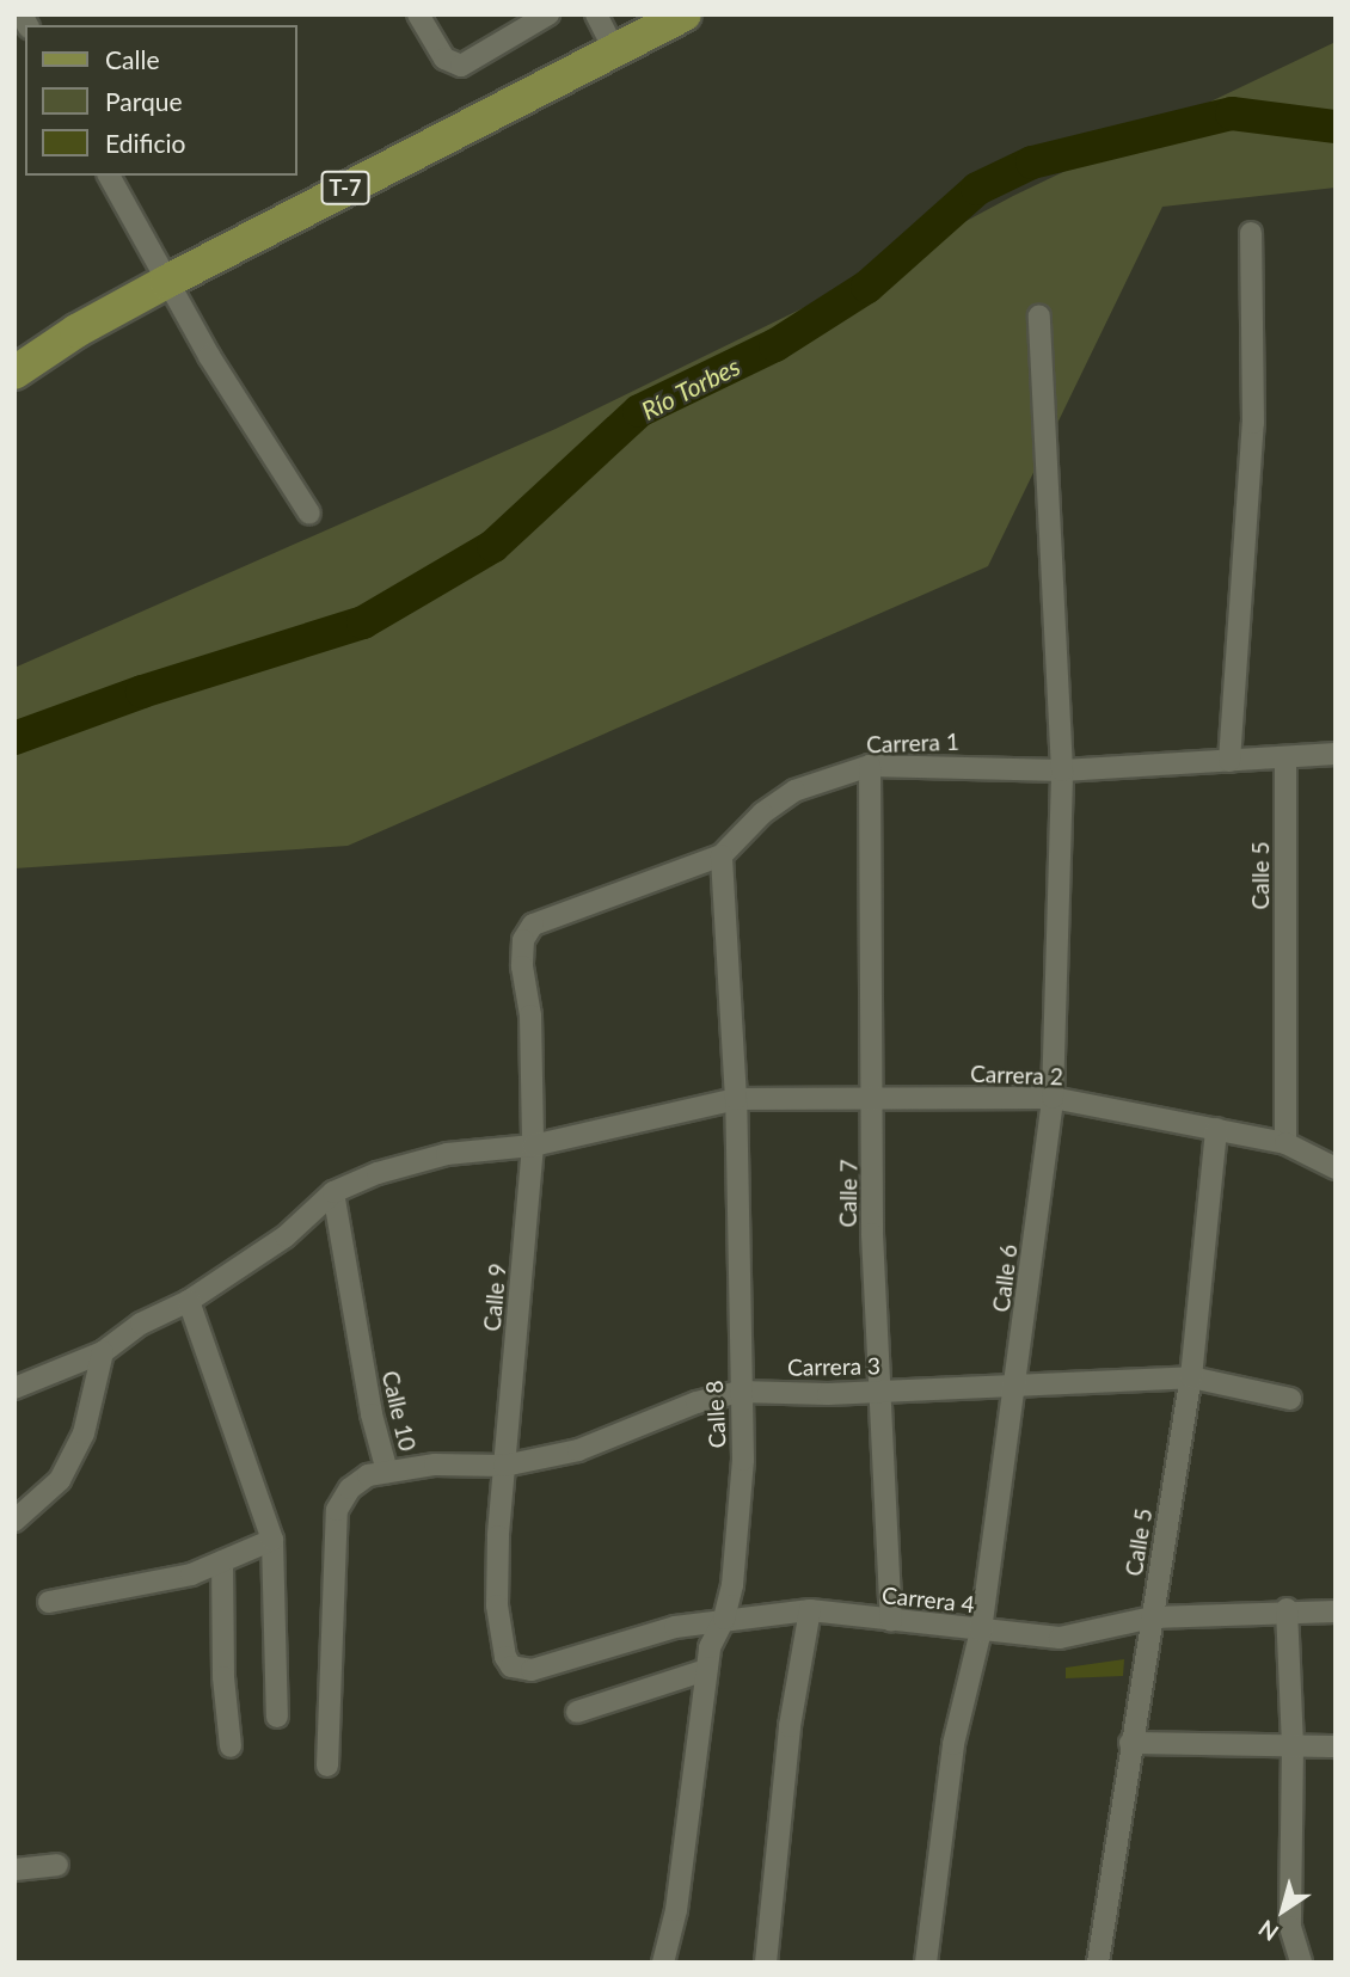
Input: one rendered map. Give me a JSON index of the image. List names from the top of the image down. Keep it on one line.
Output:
{"streets":{"main road":["T-7"],"street":["Carrera 1","Calle 5","Carrera 2","Calle 7","Calle 6","Calle 9","Carrera 3","Calle 10","Calle 8","Carrera 4"]},"crossings":[["Carrera 1","Calle 5"],["Carrera 1","Calle 7"],["Carrera 1","Calle 6"],["Carrera 1","Calle 9"],["Carrera 1","Calle 8"],["Calle 5","Carrera 2"],["Calle 5","Carrera 3"],["Calle 5","Carrera 4"],["Carrera 2","Calle 7"],["Carrera 2","Calle 6"],["Carrera 2","Calle 9"],["Carrera 2","Calle 10"],["Carrera 2","Calle 8"],["Calle 7","Carrera 3"],["Calle 7","Carrera 4"],["Calle 6","Carrera 3"],["Calle 6","Carrera 4"],["Calle 9","Carrera 3"],["Calle 9","Carrera 4"],["Carrera 3","Calle 10"],["Carrera 3","Calle 8"],["Calle 8","Carrera 4"]],"water":["Río Torbes"],"legend":["Calle","Parque","Edificio"],"north":"bottom left"}
